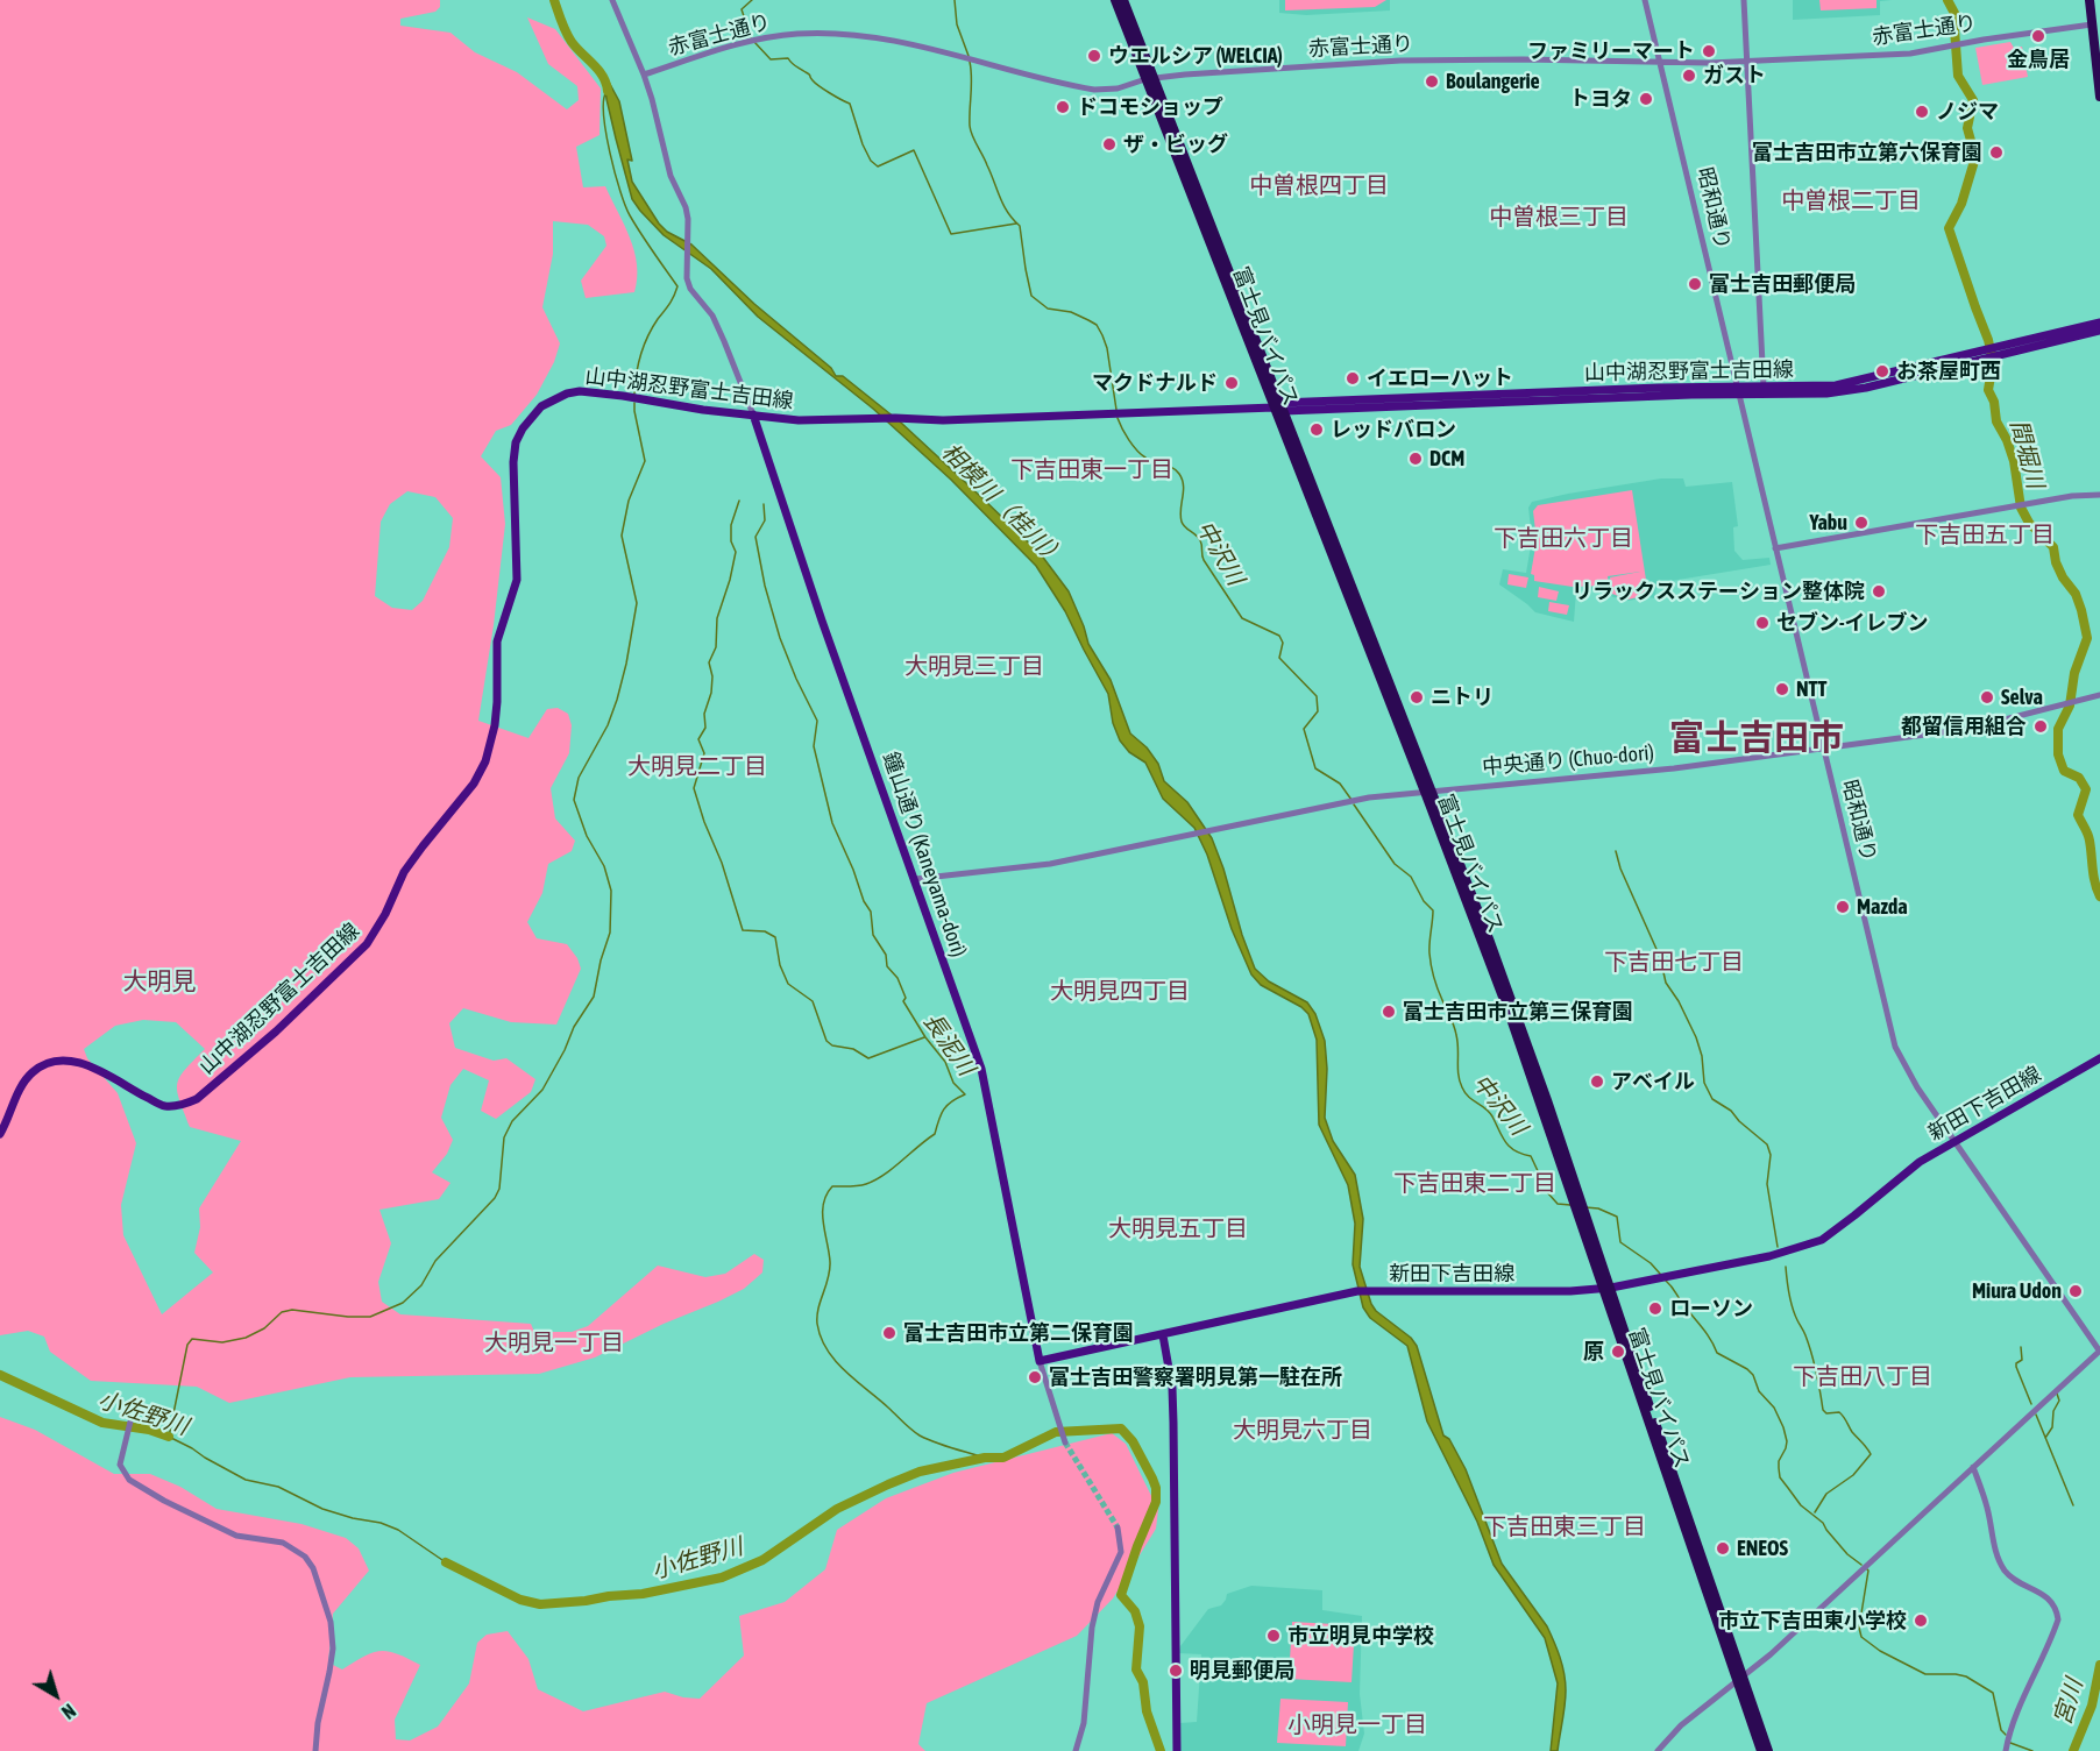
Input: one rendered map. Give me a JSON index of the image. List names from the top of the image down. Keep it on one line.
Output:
{"streets":{"highway":["富士見バイパス"],"main road":["山中湖忍野富士吉田線","鐘山通り (Kaneyama-dori)","新田下吉田線"],"street":["赤富士通り","昭和通り","中央通り (Chuo-dori)"]},"crossings":[["赤富士通り","昭和通り"],["赤富士通り","富士見バイパス"],["赤富士通り","鐘山通り (Kaneyama-dori)"],["昭和通り","山中湖忍野富士吉田線"],["昭和通り","中央通り (Chuo-dori)"],["昭和通り","新田下吉田線"],["富士見バイパス","山中湖忍野富士吉田線"],["富士見バイパス","中央通り (Chuo-dori)"],["富士見バイパス","新田下吉田線"],["山中湖忍野富士吉田線","鐘山通り (Kaneyama-dori)"],["中央通り (Chuo-dori)","鐘山通り (Kaneyama-dori)"]],"districts":["中曽根四丁目","中曽根二丁目","中曽根三丁目","下吉田東一丁目","下吉田五丁目","下吉田六丁目","大明見三丁目","富士吉田市","大明見二丁目","下吉田七丁目","大明見","大明見四丁目","下吉田東二丁目","大明見五丁目","大明見一丁目","下吉田八丁目","大明見六丁目","下吉田東三丁目","小明見一丁目"],"water":["間堀川","相模川（桂川）","中沢川","長泥川","小佐野川","宮川"],"places":["金鳥居","ファミリーマート","ウエルシア (WELCIA)","ガスト","Boulangerie","トヨタ","ドコモショップ","ノジマ","ザ・ビッグ","富士吉田市立第六保育園","富士吉田郵便局","お茶屋町西","イエローハット","マクドナルド","レッドバロン","DCM","Yabu","リラックスステーション整体院","セブン-イレブン","NTT","ニトリ","Selva","都留信用組合","Mazda","富士吉田市立第三保育園","アベイル","Miura Udon","ローソン","富士吉田市立第二保育園","原","富士吉田警察署明見第一駐在所","ENEOS","市立下吉田東小学校","市立明見中学校","明見郵便局"],"north":"bottom right"}
